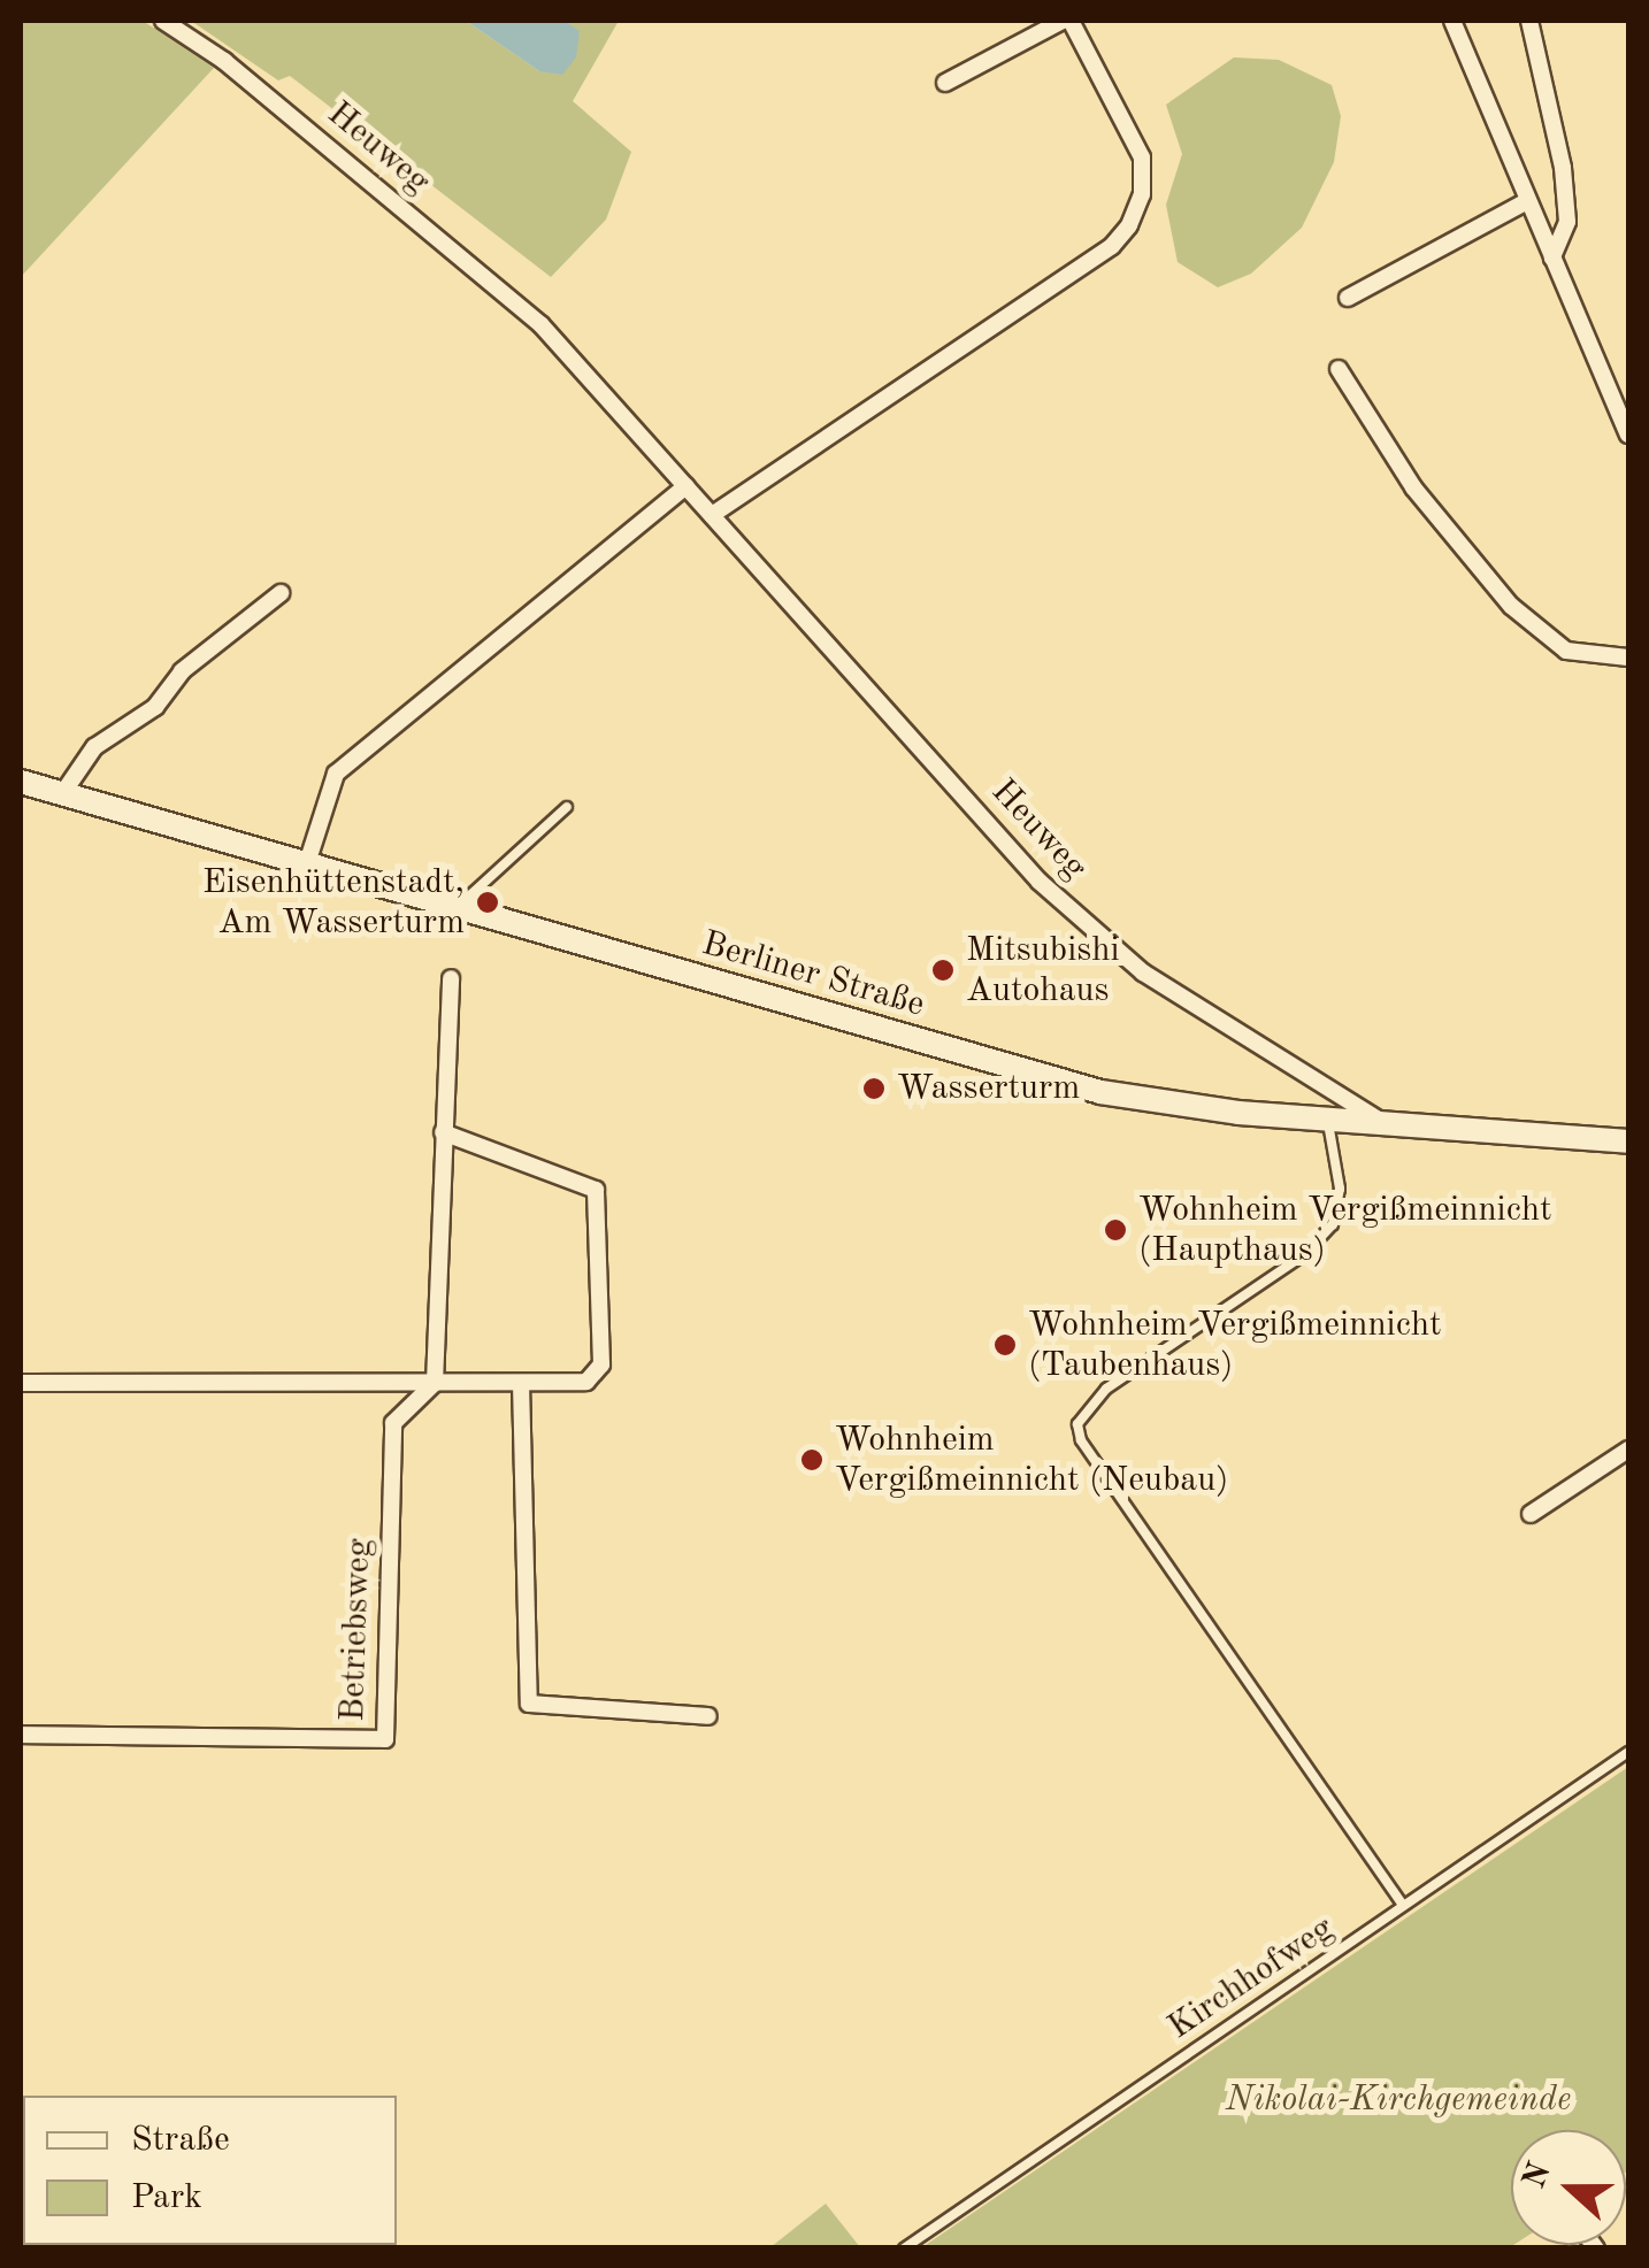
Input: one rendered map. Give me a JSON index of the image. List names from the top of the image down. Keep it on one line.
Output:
{"streets":{"main road":["Berliner Straße"],"street":["Heuweg","Betriebsweg"],"lane":["Kirchhofweg"]},"crossings":[["Heuweg","Berliner Straße"]],"parks":["Nikolai-Kirchgemeinde"],"places":["Eisenhüttenstadt, Am Wasserturm","Mitsubishi Autohaus","Wasserturm","Wohnheim Vergißmeinnicht (Haupthaus)","Wohnheim Vergißmeinnicht (Taubenhaus)","Wohnheim Vergißmeinnicht (Neubau)"],"legend":["Straße","Park"],"north":"left"}
